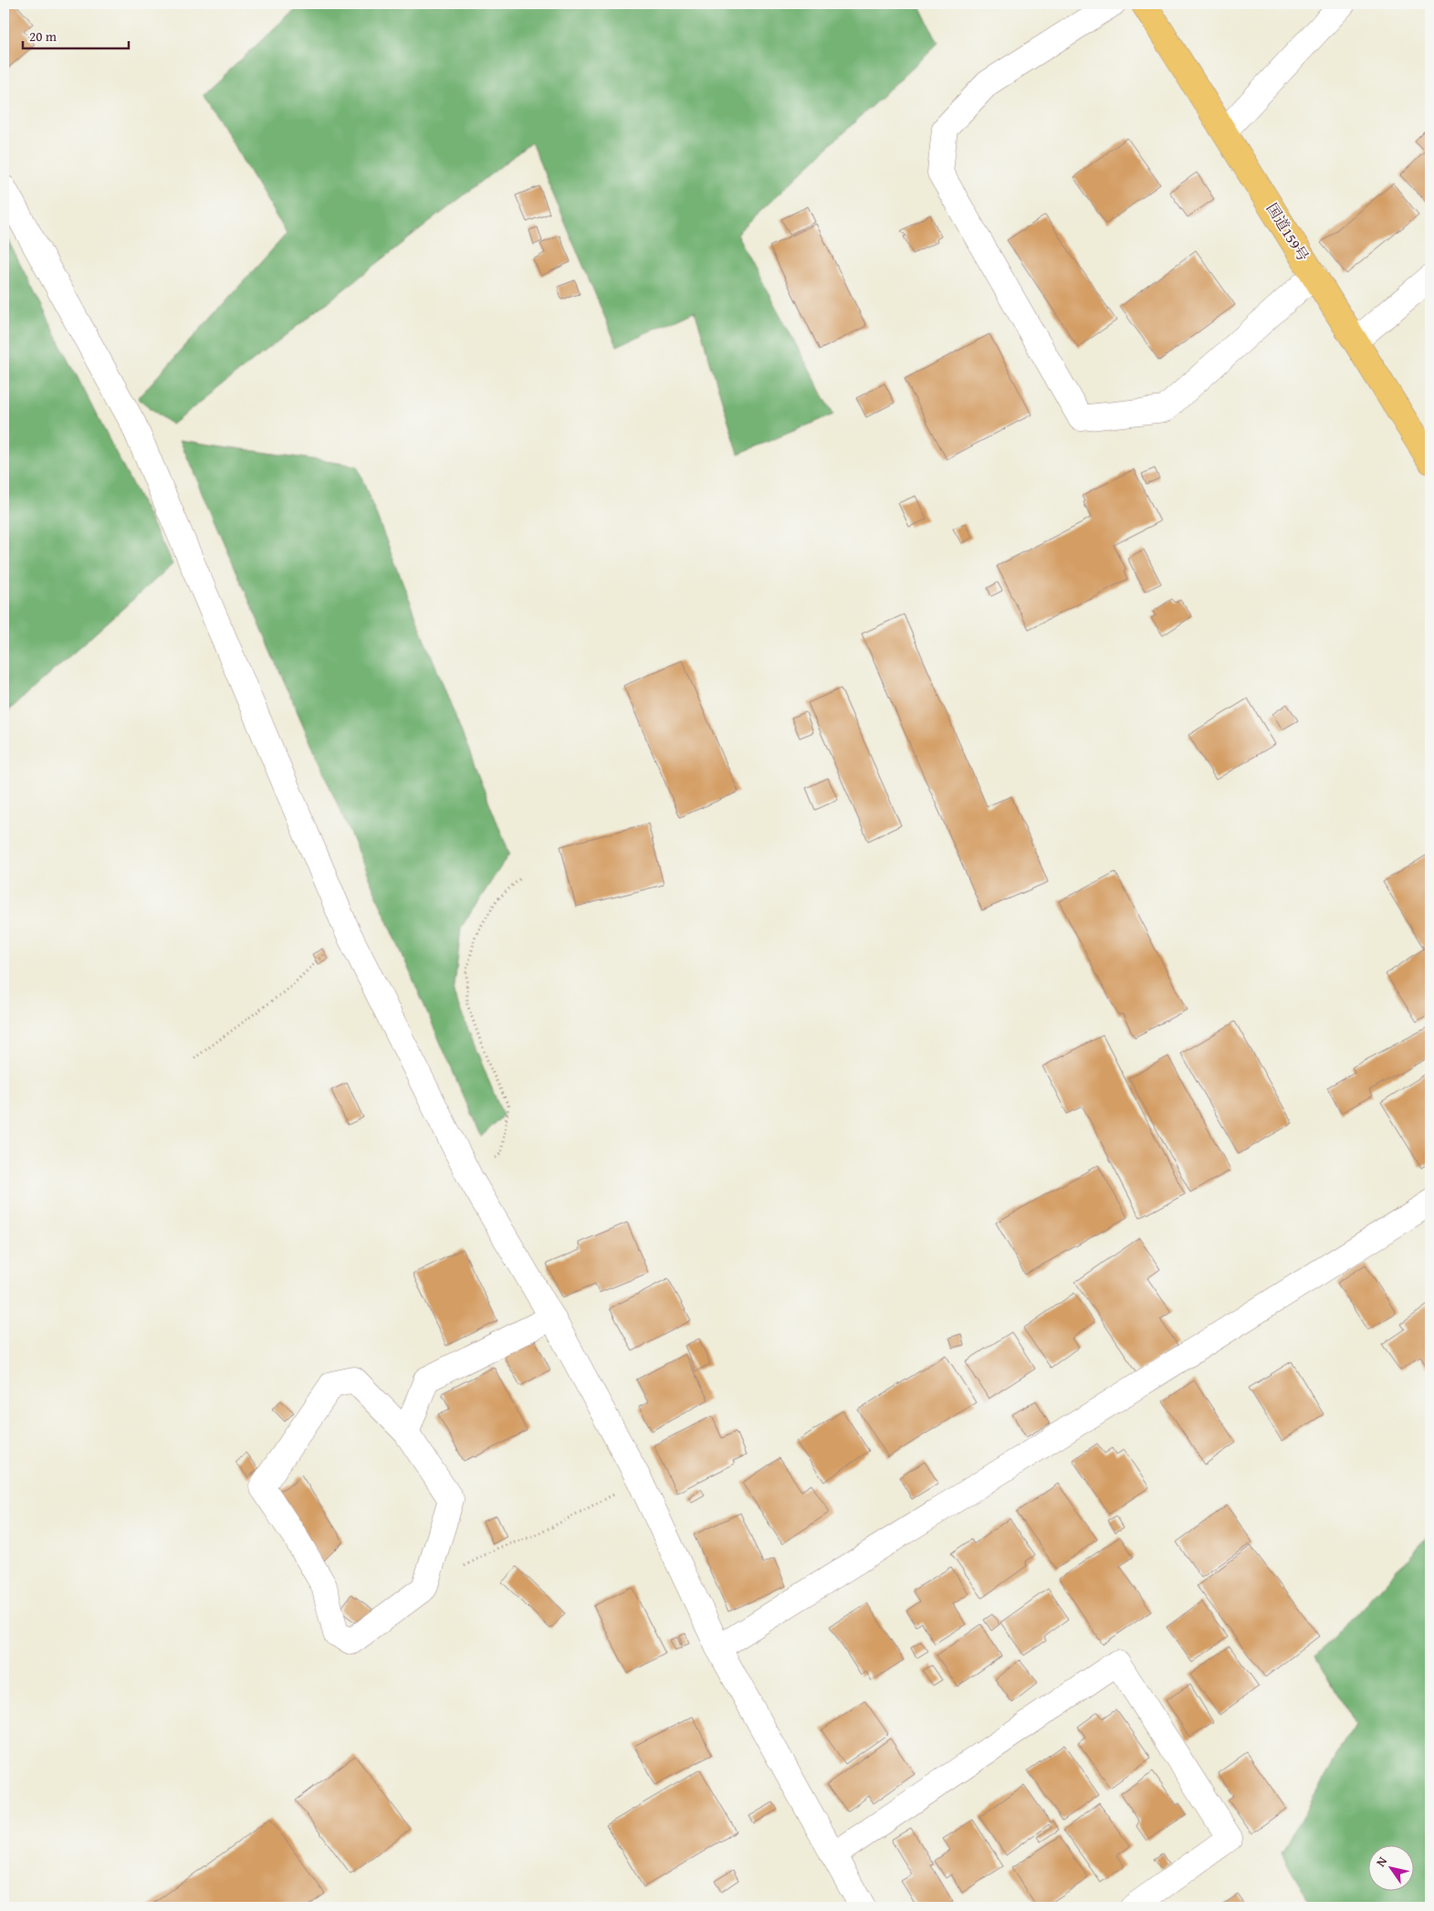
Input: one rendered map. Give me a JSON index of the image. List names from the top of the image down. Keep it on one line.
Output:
{"streets":{"highway":["国道159号"]},"scale_bar":"20 m","north":"top left"}
